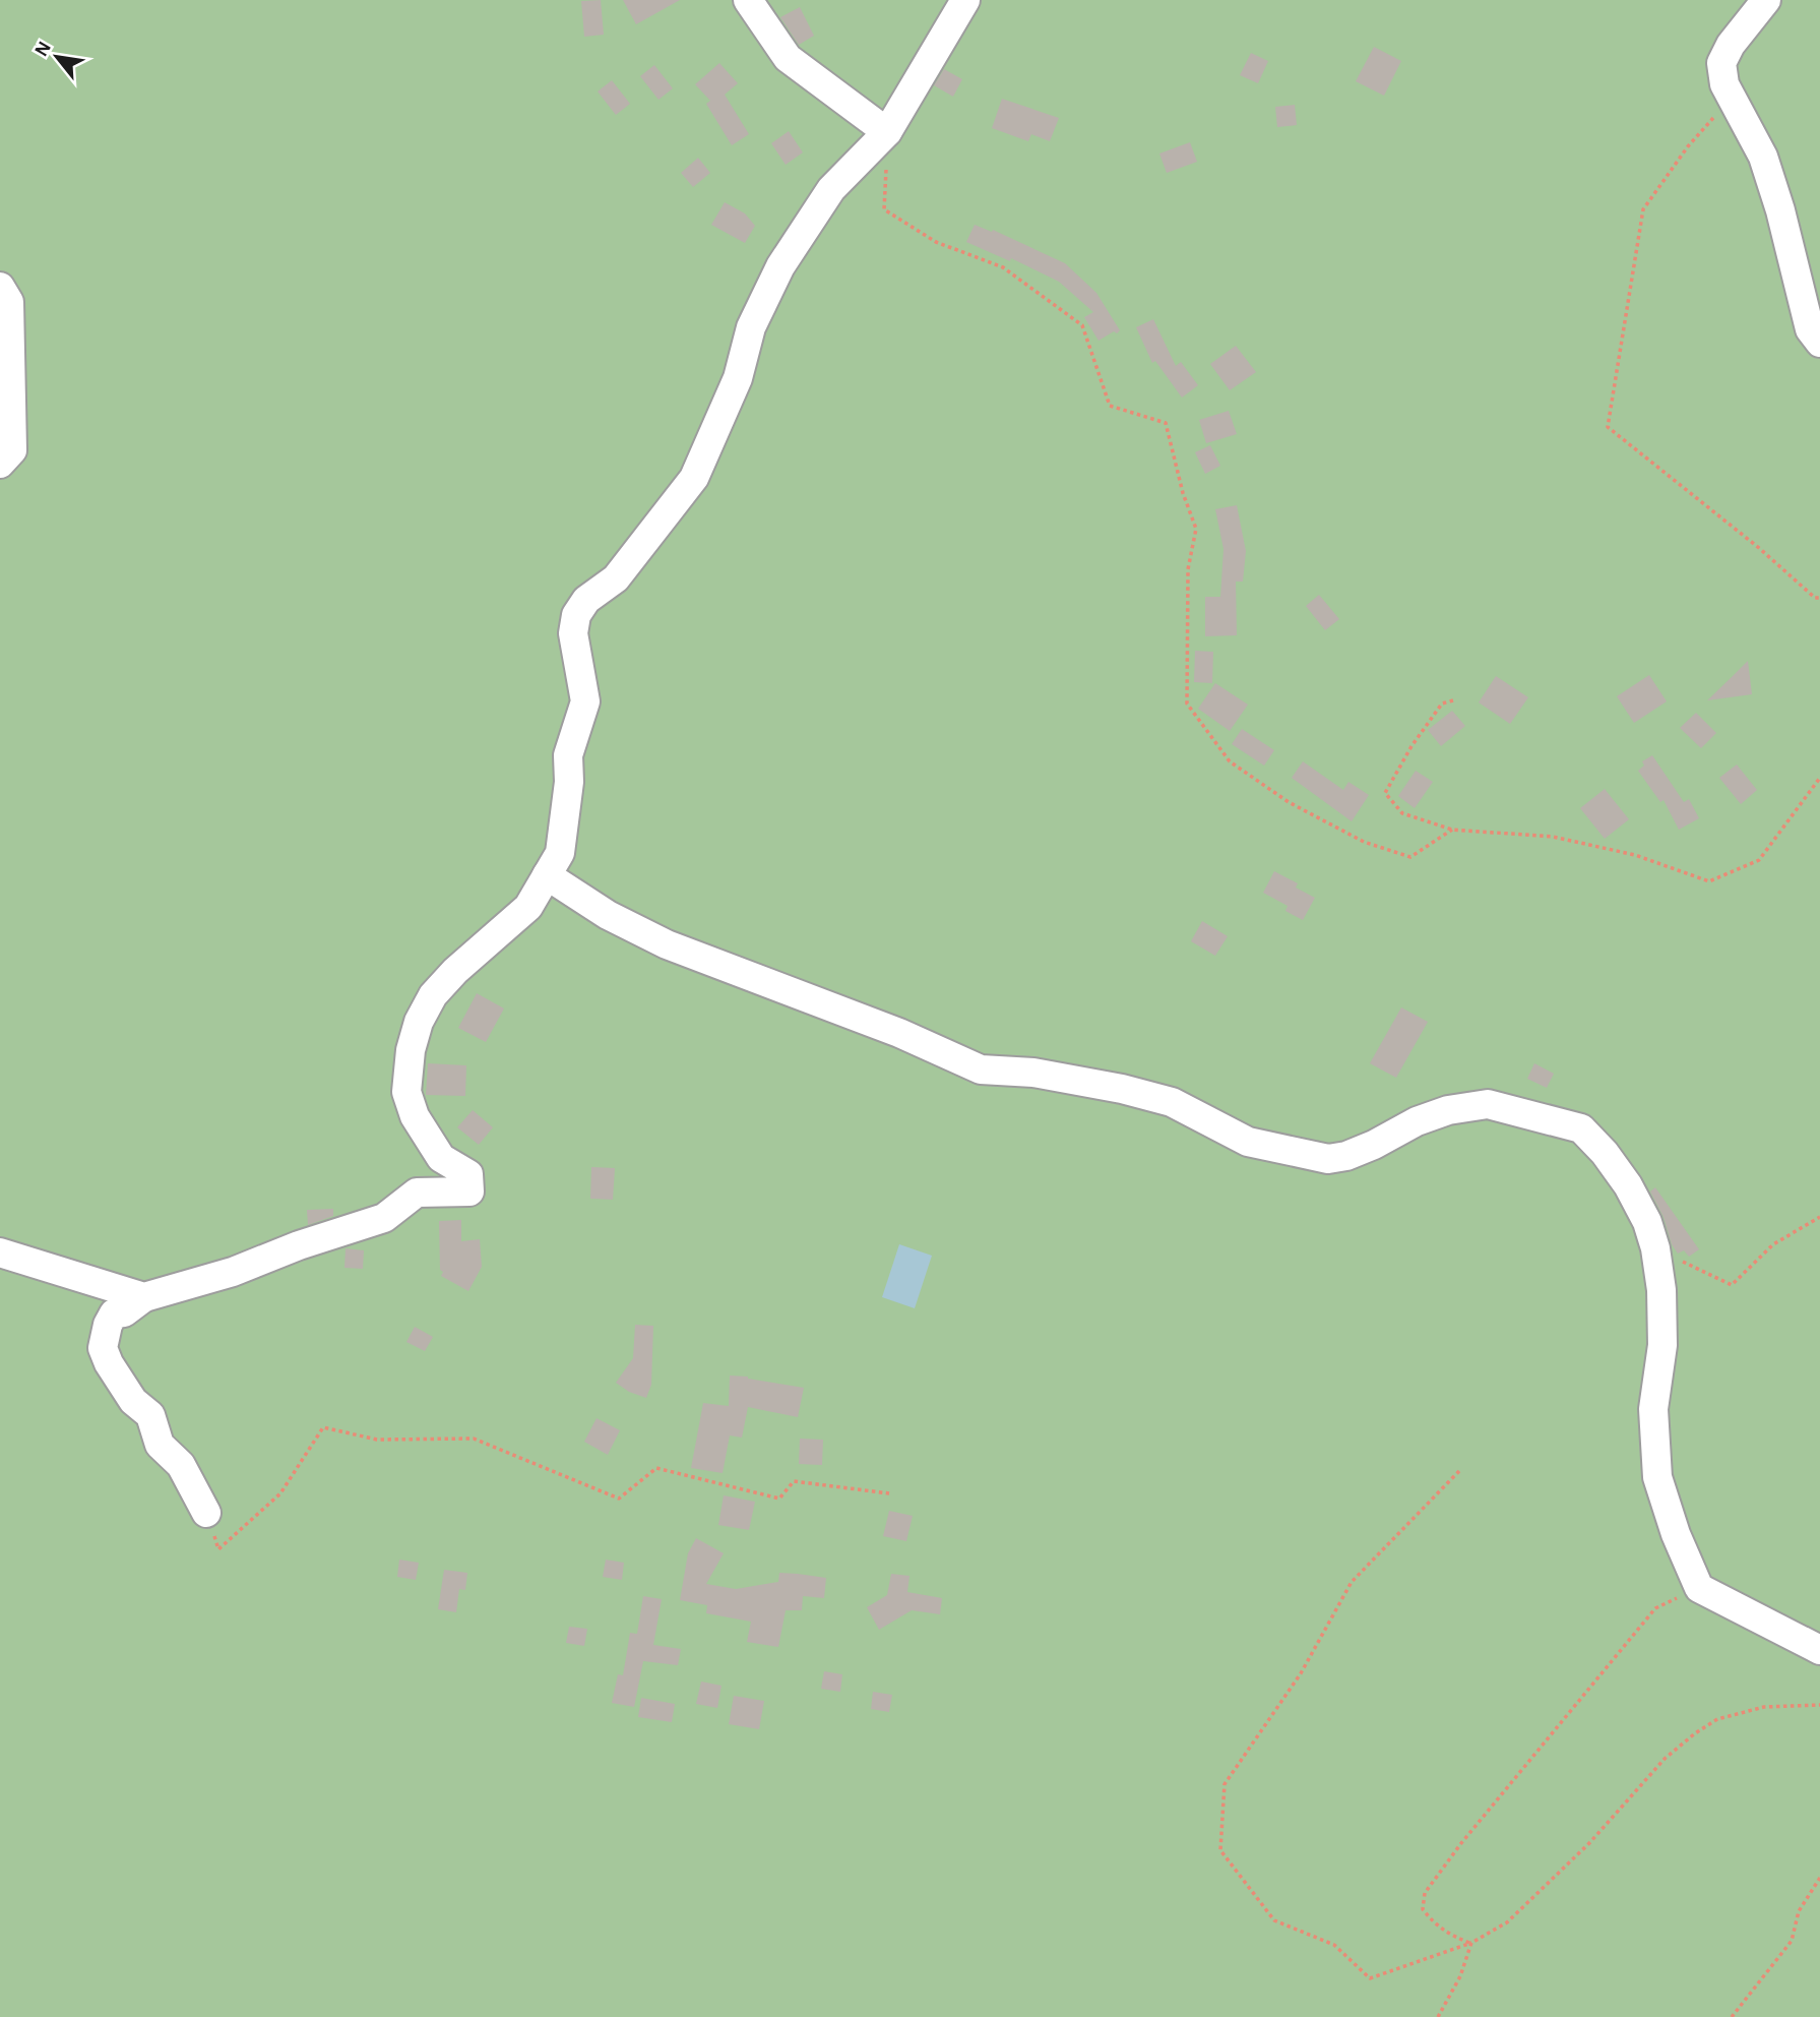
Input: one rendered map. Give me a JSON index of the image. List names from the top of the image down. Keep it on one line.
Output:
{"north":"top left"}
